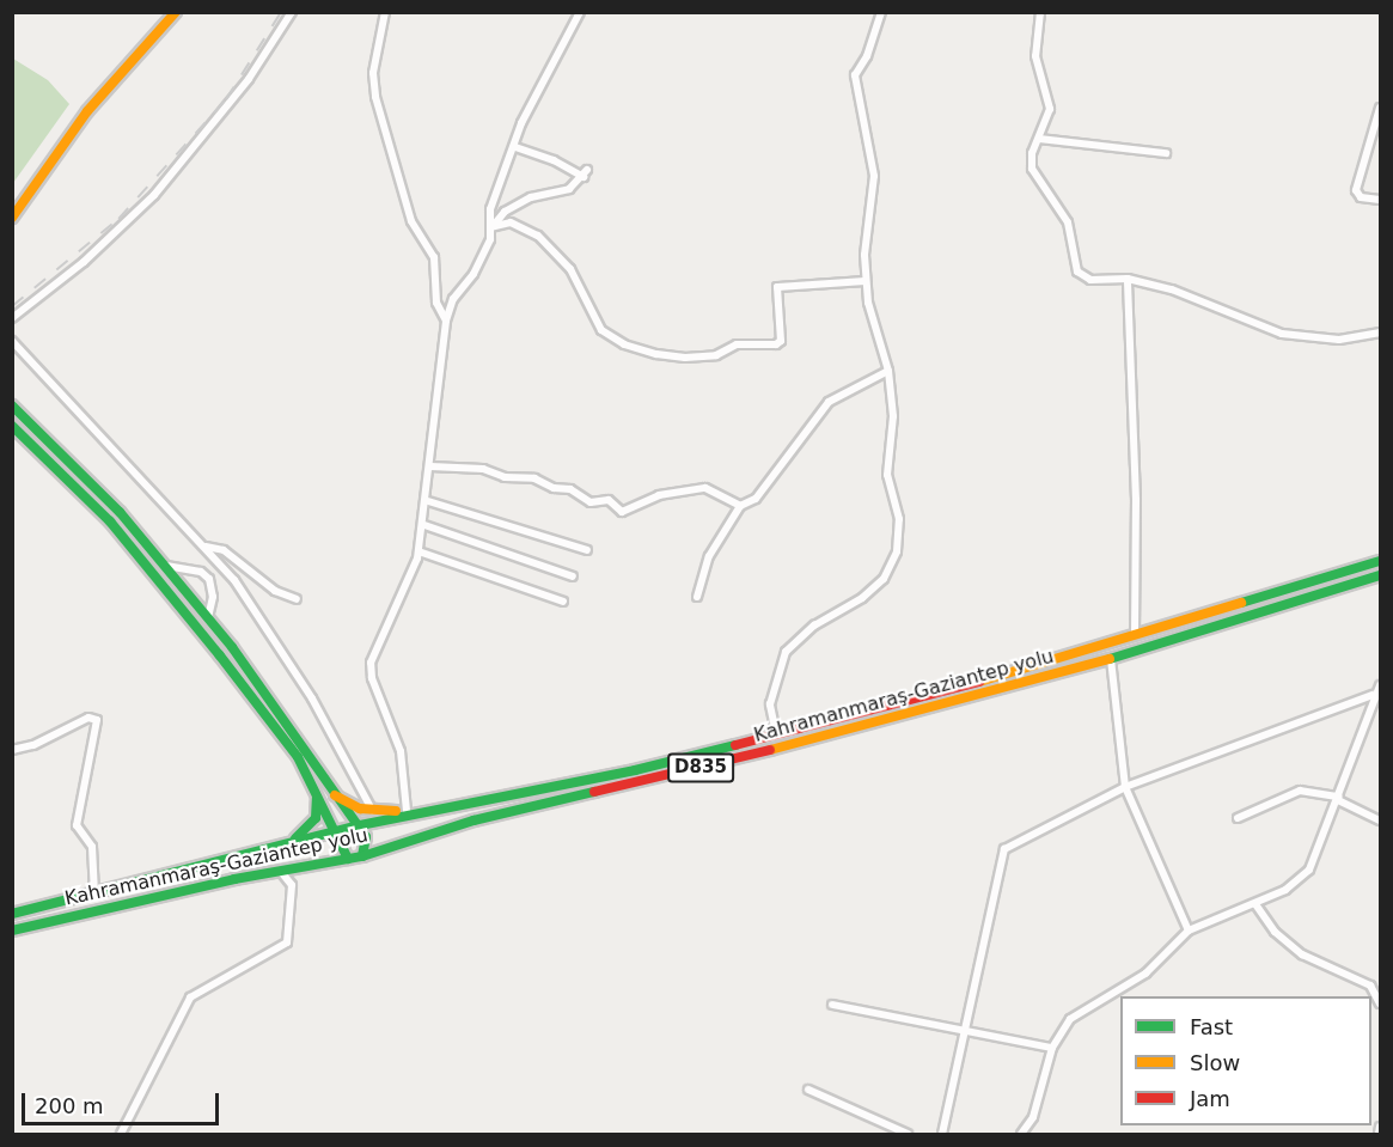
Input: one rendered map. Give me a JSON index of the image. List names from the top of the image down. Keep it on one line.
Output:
{"streets":{"main road":["Kahramanmaraş-Gaziantep yolu","D835"]},"legend":["Fast","Slow","Jam"],"scale_bar":"200 m"}
